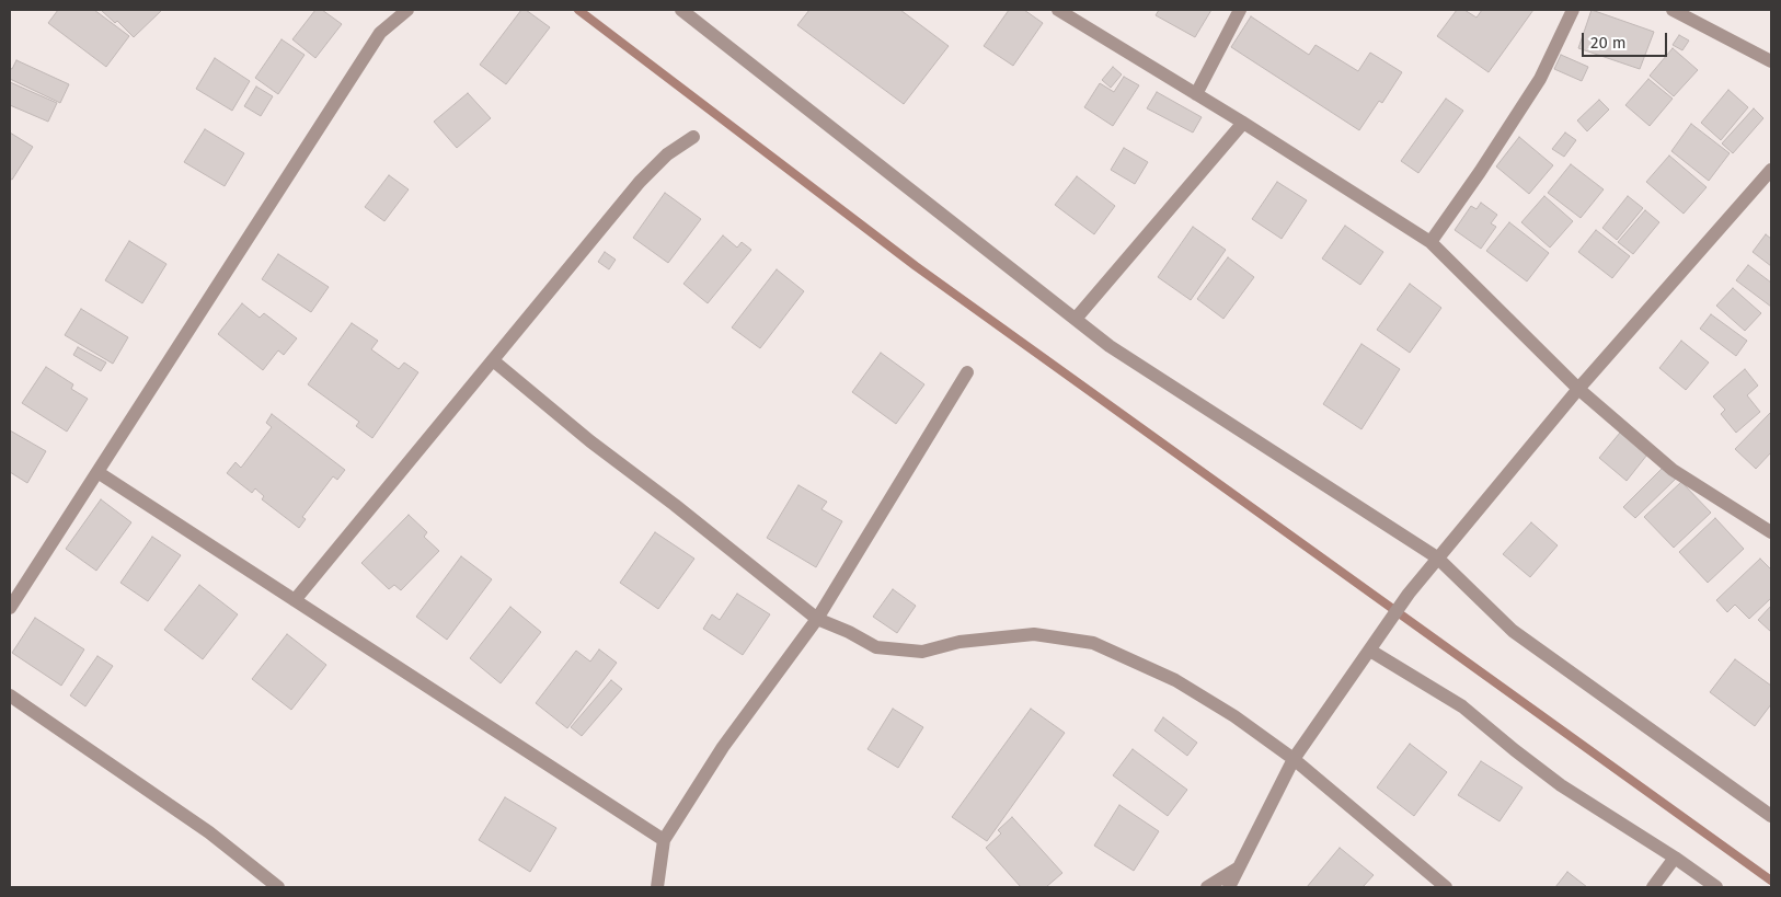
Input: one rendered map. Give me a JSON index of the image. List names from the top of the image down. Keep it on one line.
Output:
{"scale_bar":"20 m"}
